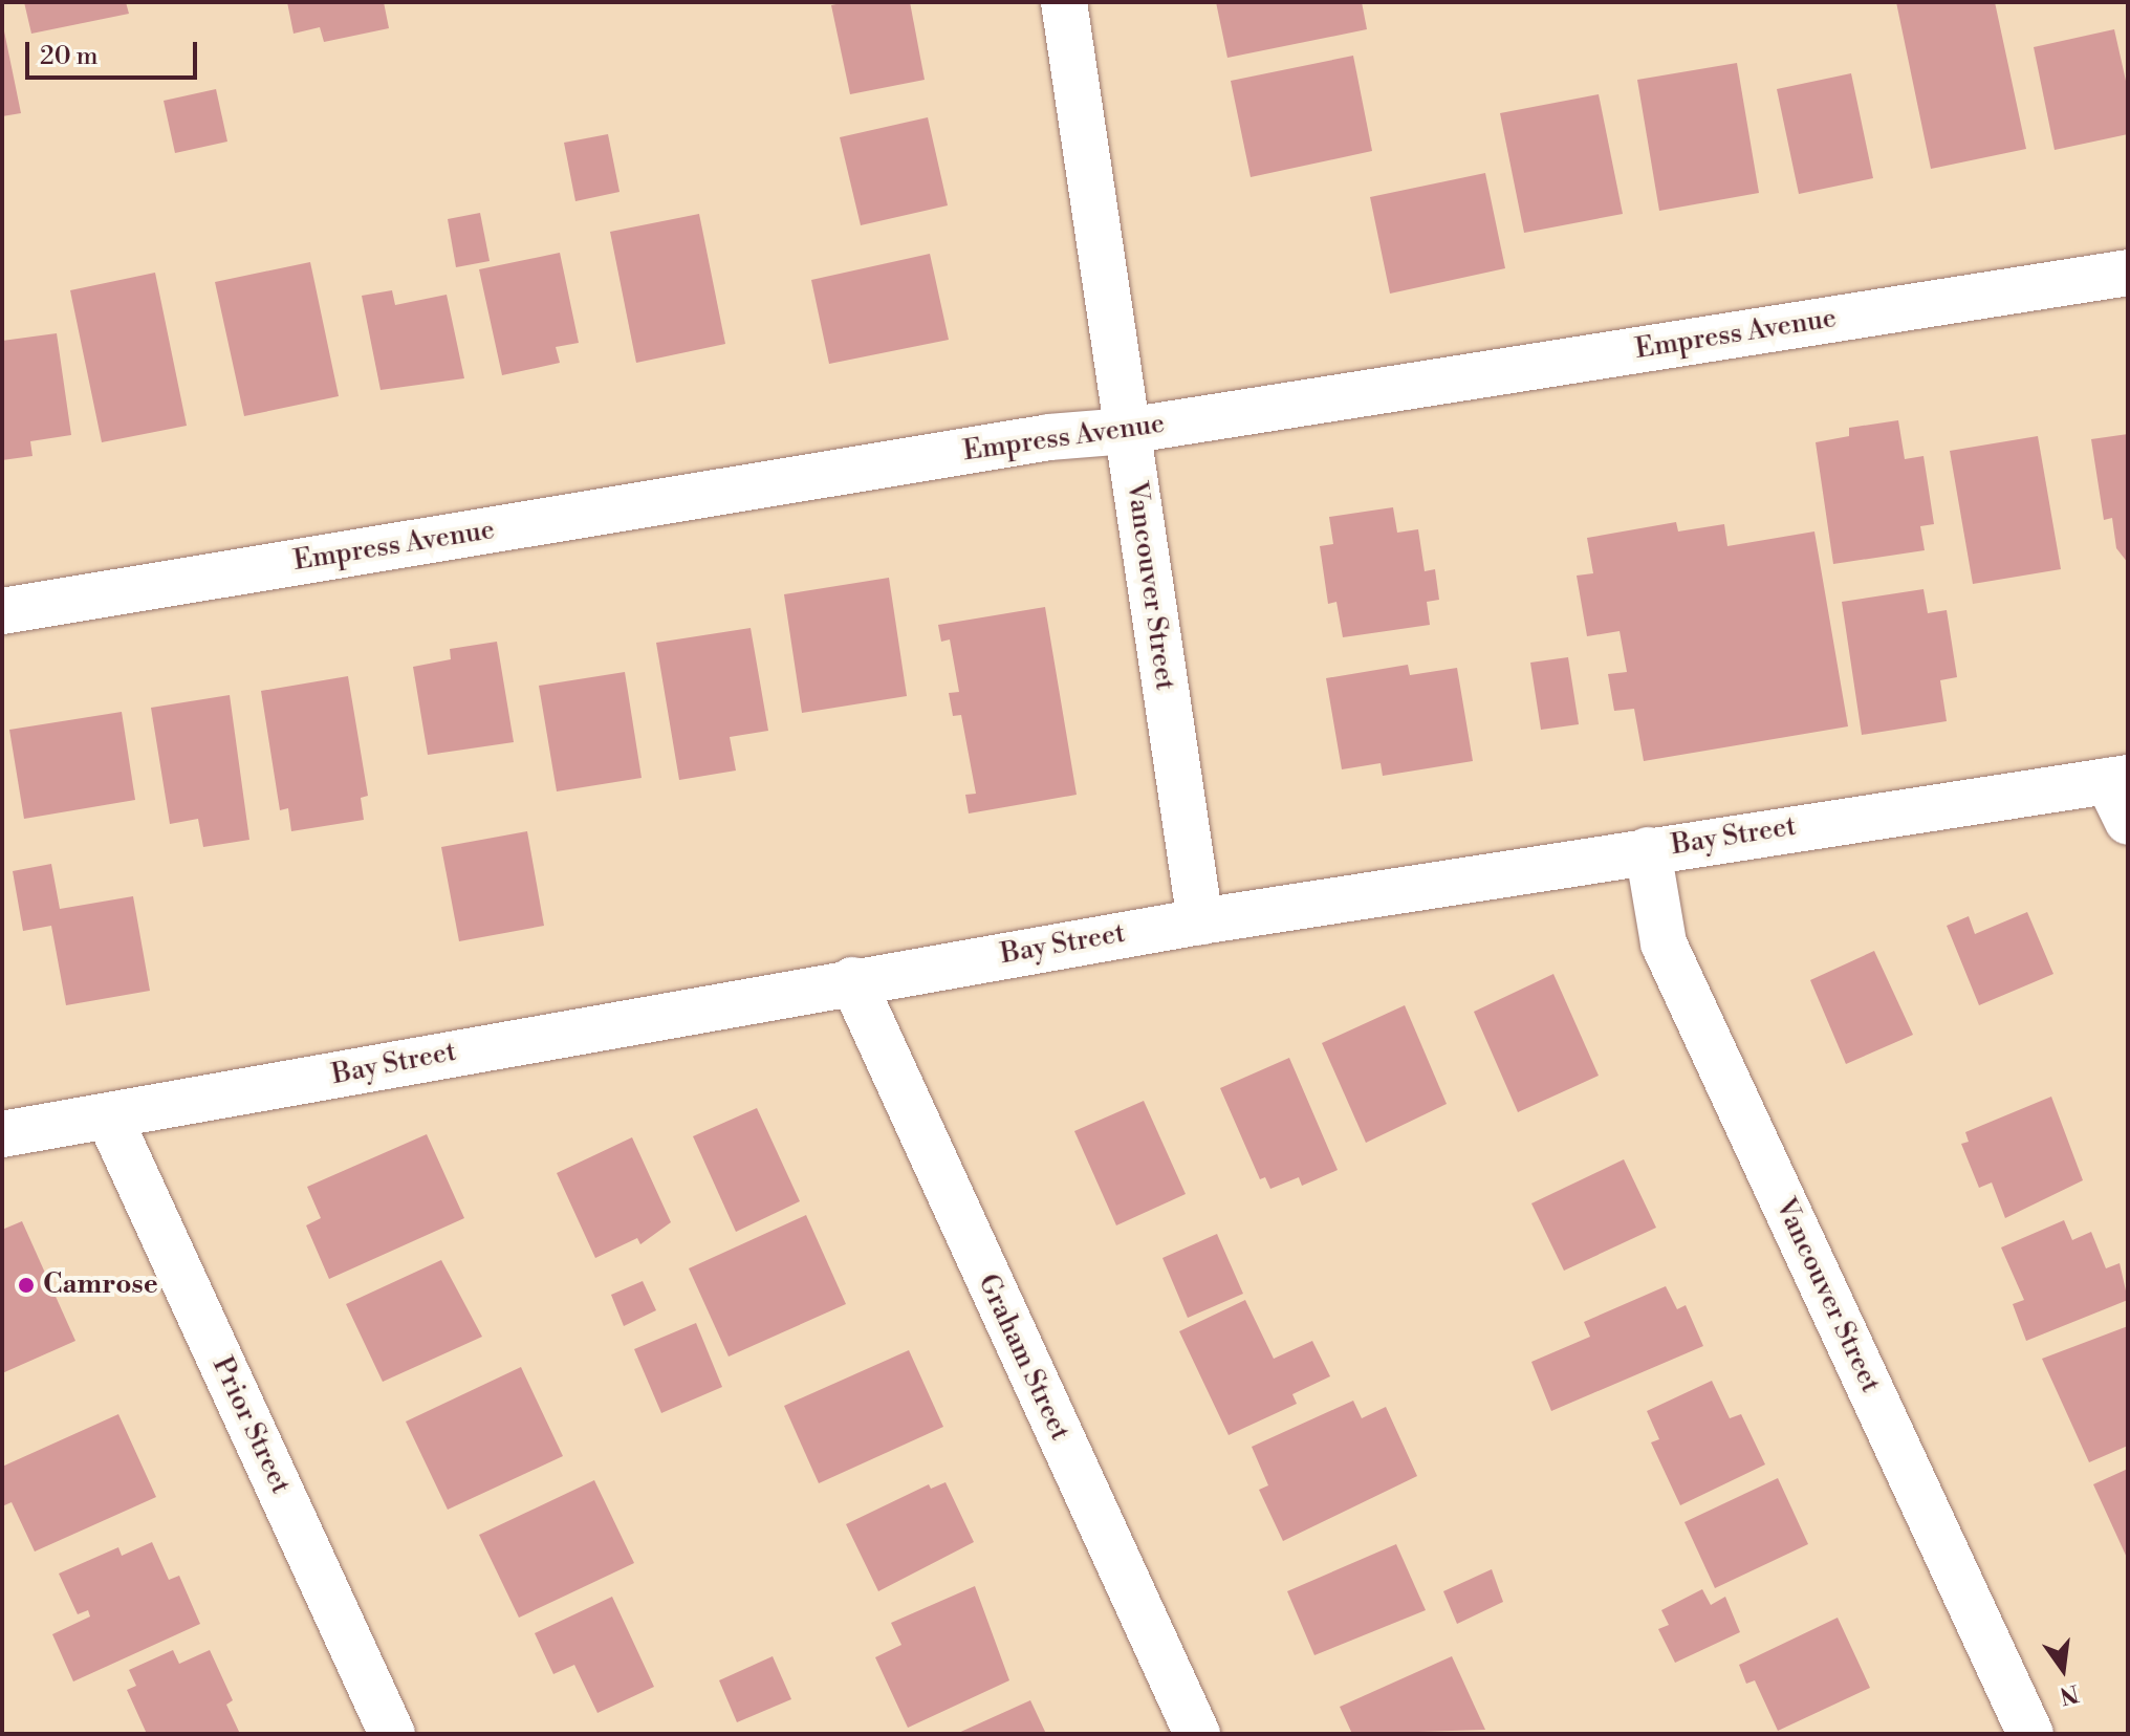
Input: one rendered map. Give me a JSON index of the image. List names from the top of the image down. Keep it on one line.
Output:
{"streets":{"street":["Empress Avenue","Vancouver Street","Bay Street","Graham Street","Prior Street"]},"crossings":[["Empress Avenue","Vancouver Street"],["Vancouver Street","Bay Street"],["Bay Street","Graham Street"],["Bay Street","Prior Street"]],"places":["Camrose"],"scale_bar":"20 m","north":"bottom"}
